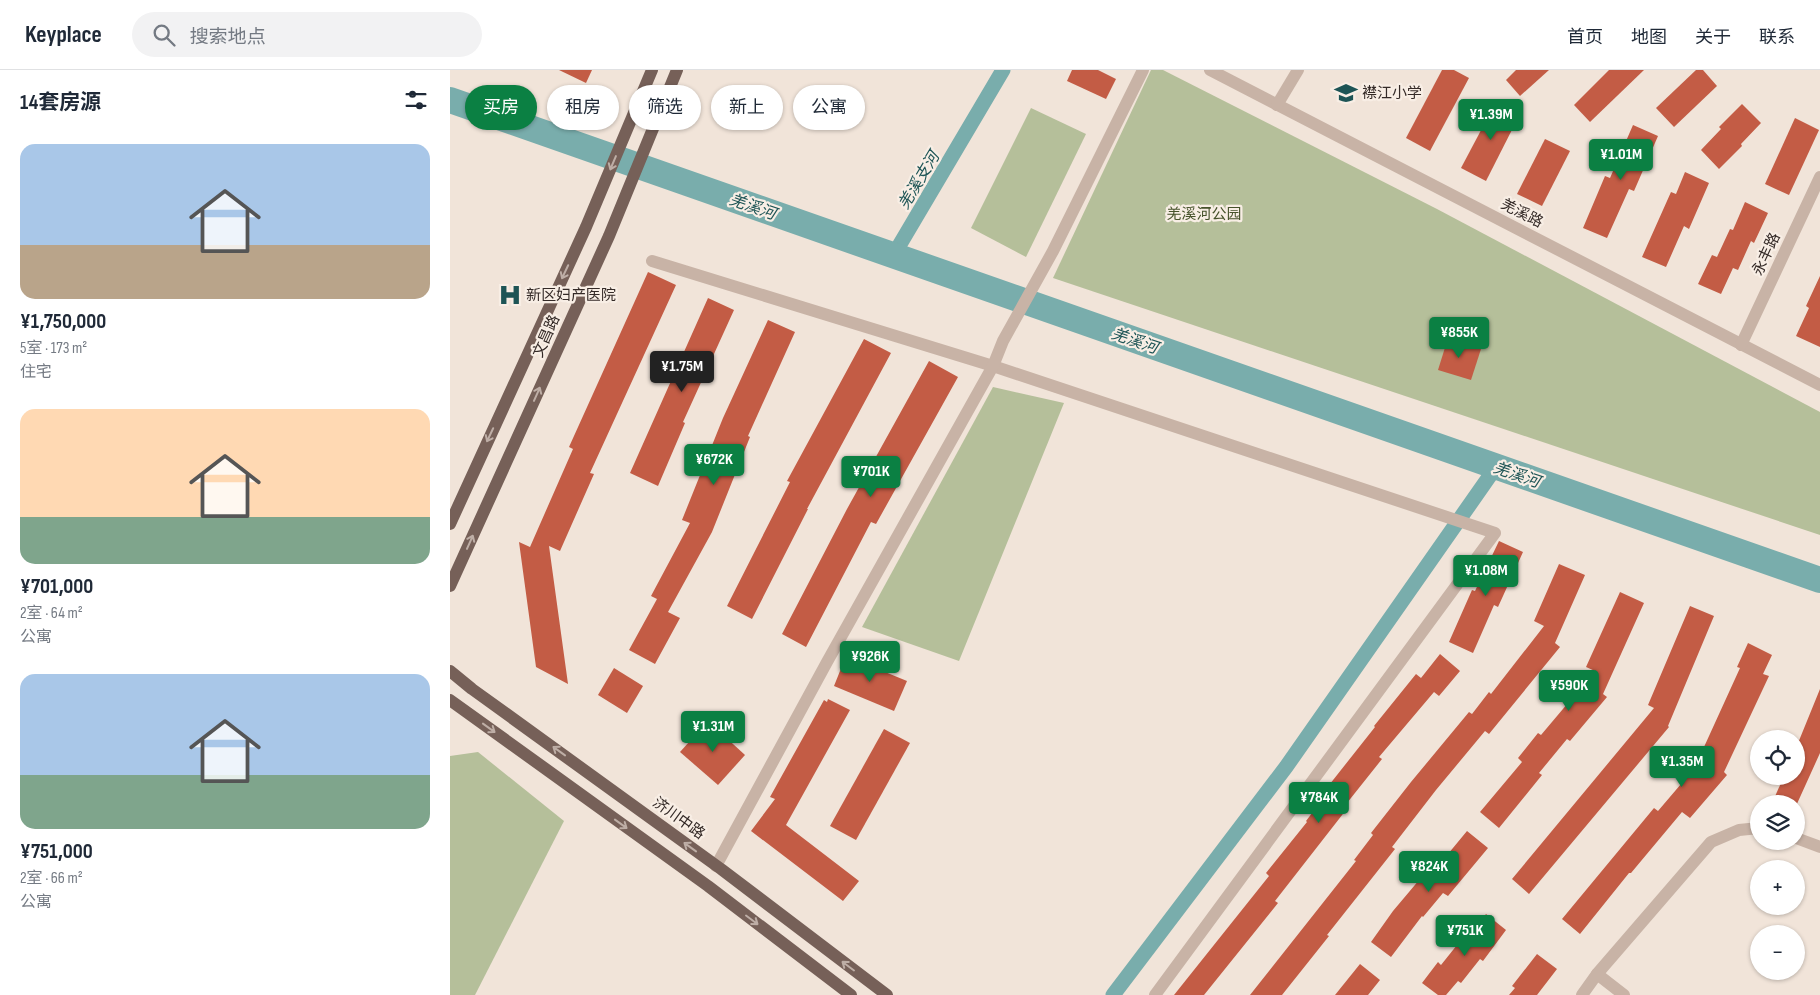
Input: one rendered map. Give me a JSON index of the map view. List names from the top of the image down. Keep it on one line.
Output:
{"streets":{"main road":["文昌路","济川中路"],"street":["羌溪路","永丰路"]},"crossings":[["羌溪路","永丰路"]],"water":["羌溪支河","羌溪河"],"parks":["羌溪河公园"],"places":{"school or university":["襟江小学"],"hospital":["新区妇产医院"]},"page":{"header":"Keyplace","search":"搜索地点","nav":["首页","地图","关于","联系"],"heading":"14套房源","chip":["买房","租房","筛选","新上","公寓"],"price":["¥1.39M","¥1.01M","¥855K","¥1.75M","¥672K","¥701K","¥1.08M","¥926K","¥590K","¥1.31M","¥1.35M","¥784K","¥824K","¥751K"],"list":[{"name":"¥1,750,000","note":"5室 · 173 m² · 住宅"},{"name":"¥701,000","note":"2室 · 64 m² · 公寓"},{"name":"¥751,000","note":"2室 · 66 m² · 公寓"}],"map_buttons":["+","−"]}}
